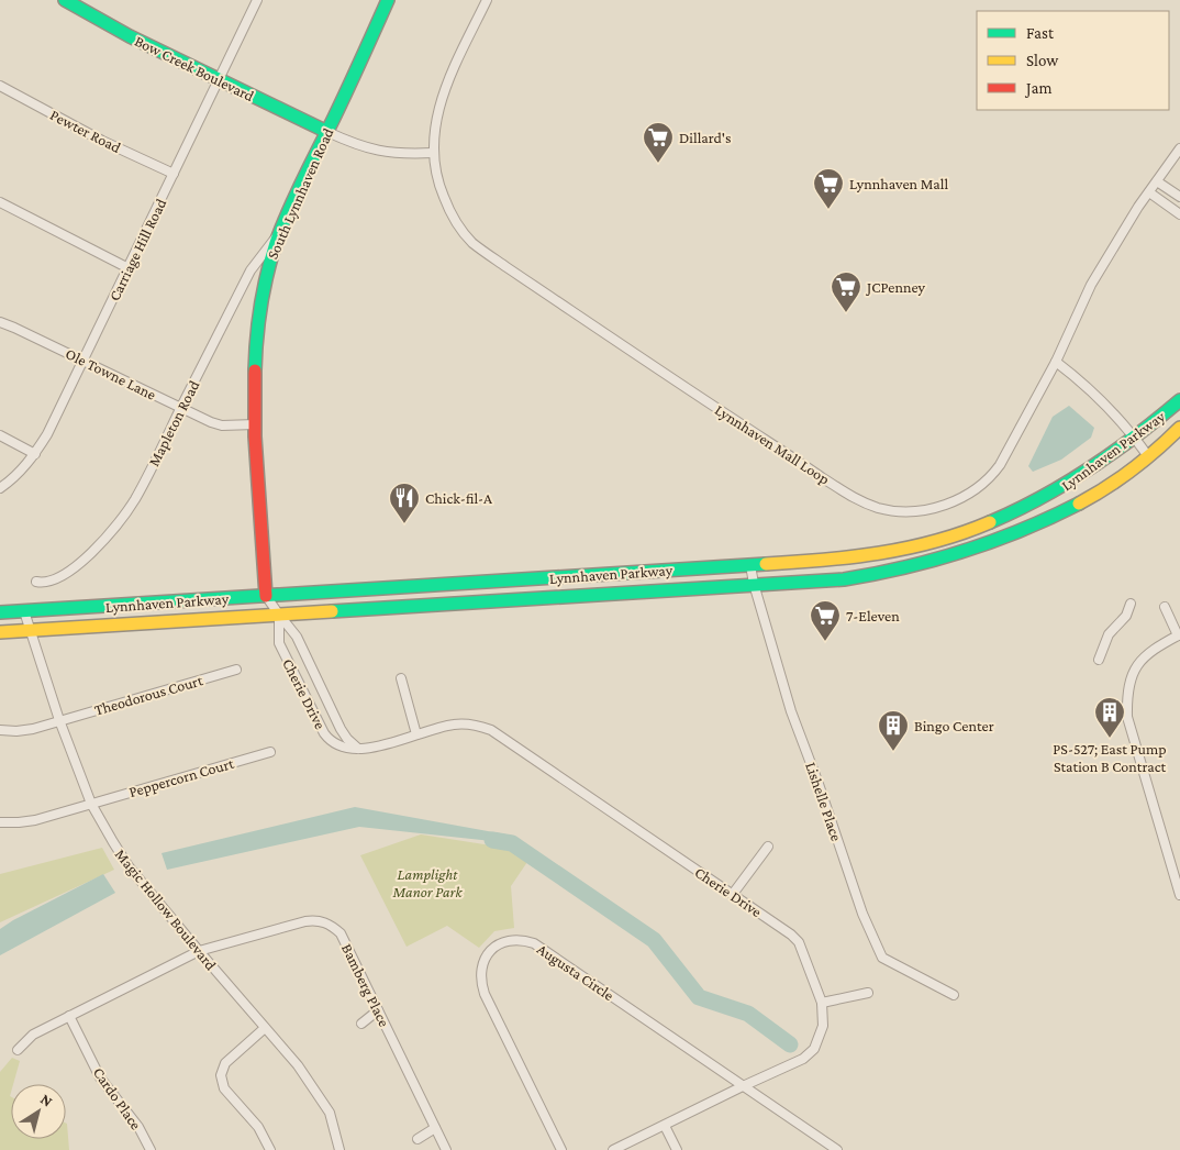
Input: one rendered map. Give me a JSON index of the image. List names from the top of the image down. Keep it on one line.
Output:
{"streets":{"main road":["Bow Creek Boulevard","South Lynnhaven Road","Lynnhaven Parkway"],"street":["Pewter Road","Carriage Hill Road","Ole Towne Lane","Mapleton Road","Lynnhaven Mall Loop","Cherie Drive","Theodorous Court","Peppercorn Court","Lishelle Place","Magic Hollow Boulevard","Augusta Circle","Bamberg Place","Cardo Place"]},"crossings":[["Bow Creek Boulevard","South Lynnhaven Road"],["Bow Creek Boulevard","Carriage Hill Road"],["Pewter Road","Carriage Hill Road"],["South Lynnhaven Road","Ole Towne Lane"],["South Lynnhaven Road","Mapleton Road"],["South Lynnhaven Road","Lynnhaven Parkway"],["South Lynnhaven Road","Cherie Drive"],["Carriage Hill Road","Ole Towne Lane"],["Ole Towne Lane","Mapleton Road"],["Lynnhaven Parkway","Cherie Drive"],["Lynnhaven Parkway","Lishelle Place"],["Lynnhaven Parkway","Magic Hollow Boulevard"],["Cherie Drive","Augusta Circle"],["Theodorous Court","Magic Hollow Boulevard"],["Peppercorn Court","Magic Hollow Boulevard"],["Magic Hollow Boulevard","Bamberg Place"],["Bamberg Place","Cardo Place"]],"parks":["Lamplight Manor Park"],"places":{"supermarket":["Dillard's","Lynnhaven Mall","JCPenney","7-Eleven"],"restaurant":["Chick-fil-A"],"building":["PS-527; East Pump Station B Contract","Bingo Center"]},"legend":["Fast","Slow","Jam"],"north":"top right"}
